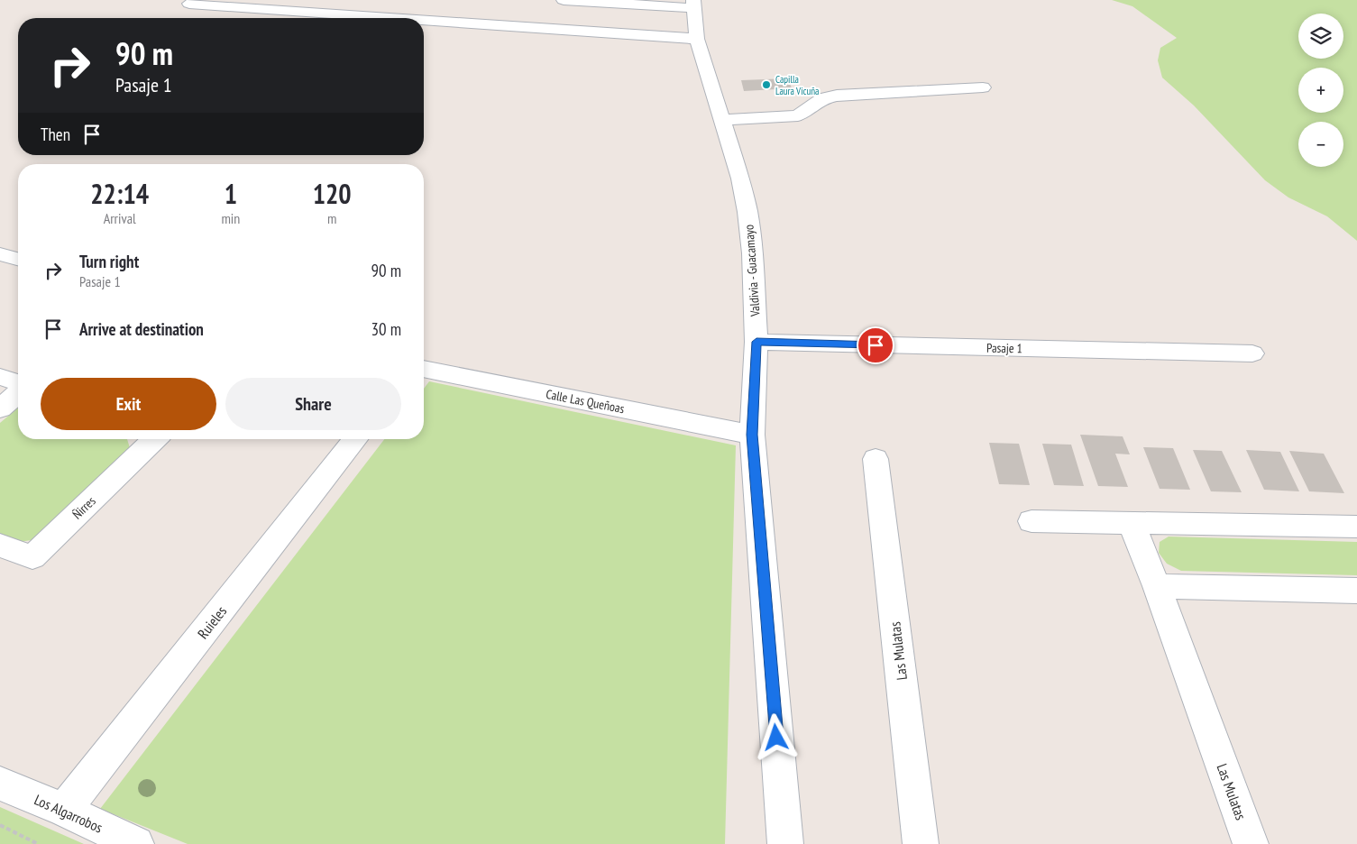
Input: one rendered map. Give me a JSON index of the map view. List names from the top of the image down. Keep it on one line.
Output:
{"streets":{"street":["Valdivia - Guacamayo","Pasaje 1","Calle Las Queñoas","Ñirres","Ruieles","Las Mulatas","Los Algarrobos"]},"crossings":[["Valdivia - Guacamayo","Pasaje 1"],["Valdivia - Guacamayo","Calle Las Queñoas"],["Ruieles","Los Algarrobos"]],"places":["Capilla Laura Vicuña"],"page":{"map_buttons":["+","−"],"turn":["90 m","Pasaje 1"],"then":"Then","eta":["22:14","Arrival","1","min","120","m"],"list":[{"name":"Turn right","note":"Pasaje 1","value":"90 m"},{"name":"Arrive at destination","value":"30 m"}],"buttons":["Exit","Share"]}}
